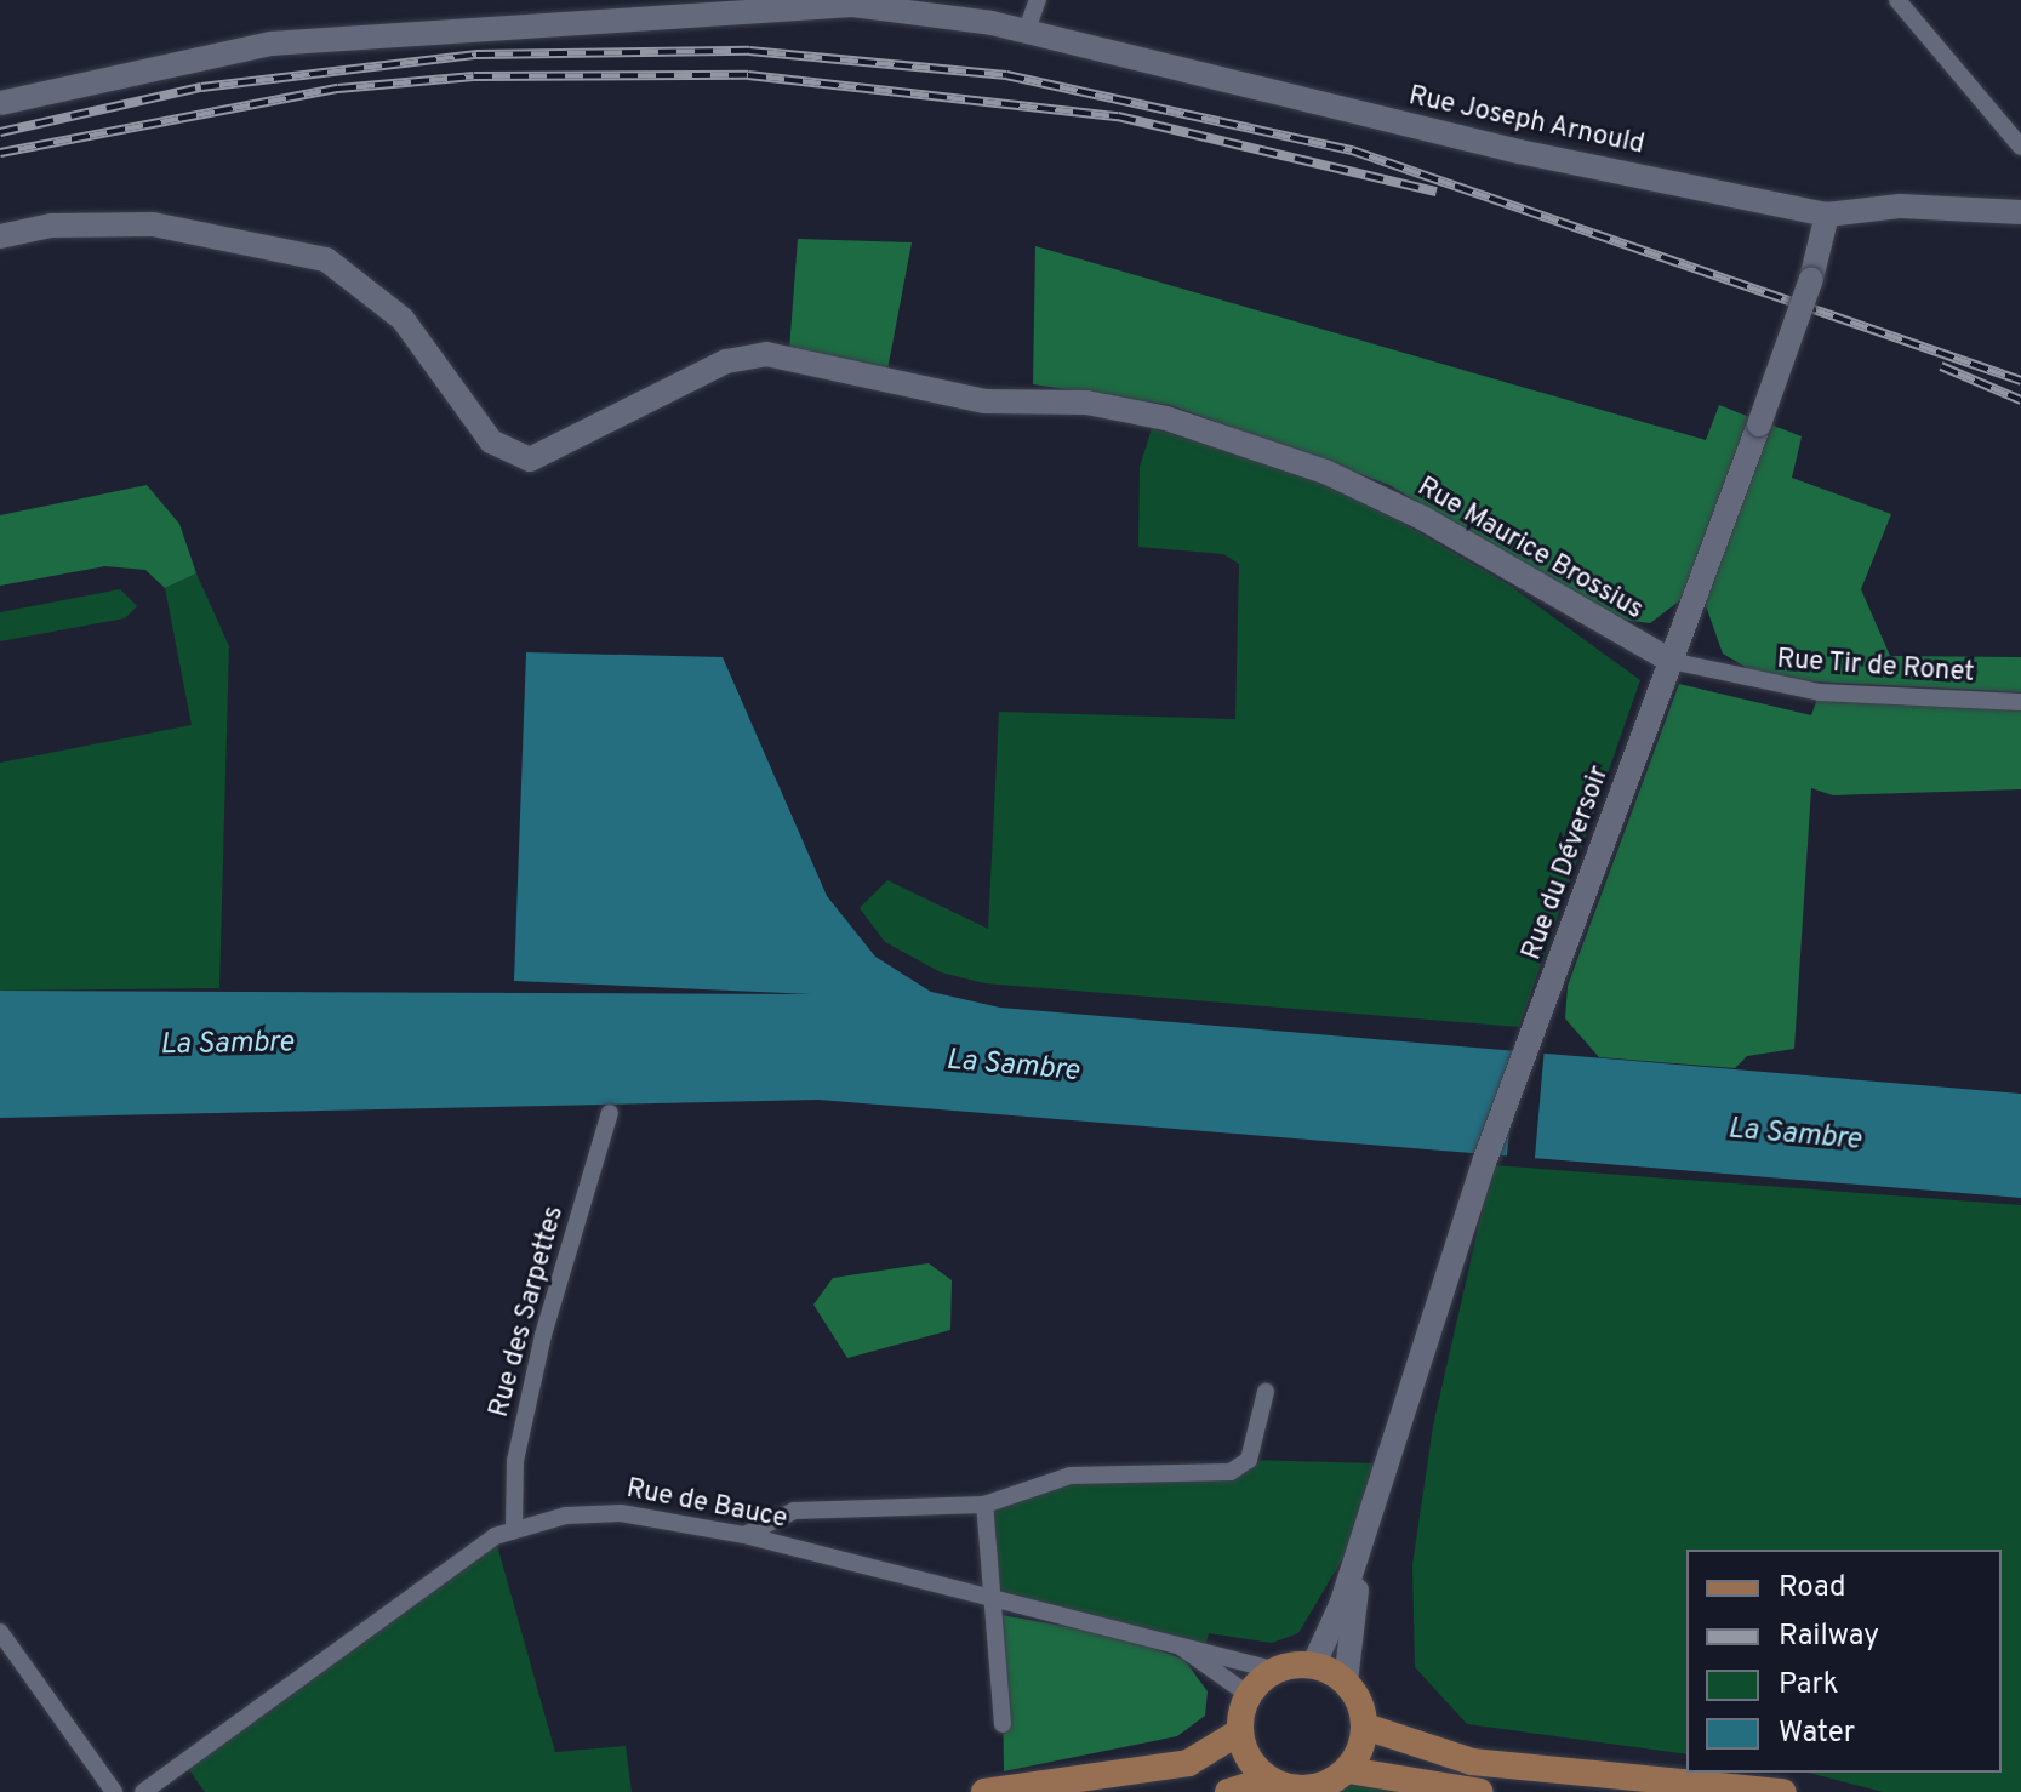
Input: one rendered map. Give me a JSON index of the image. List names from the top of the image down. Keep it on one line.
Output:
{"streets":{"street":["Rue Joseph Arnould","Rue Maurice Brossius","Rue Tir de Ronet","Rue du Déversoir","Rue des Sarpettes","Rue de Bauce"]},"crossings":[["Rue Joseph Arnould","Rue du Déversoir"],["Rue Maurice Brossius","Rue Tir de Ronet"],["Rue Maurice Brossius","Rue du Déversoir"],["Rue Tir de Ronet","Rue du Déversoir"],["Rue du Déversoir","Rue de Bauce"],["Rue des Sarpettes","Rue de Bauce"]],"water":["La Sambre"],"legend":["Road","Railway","Park","Water"]}
